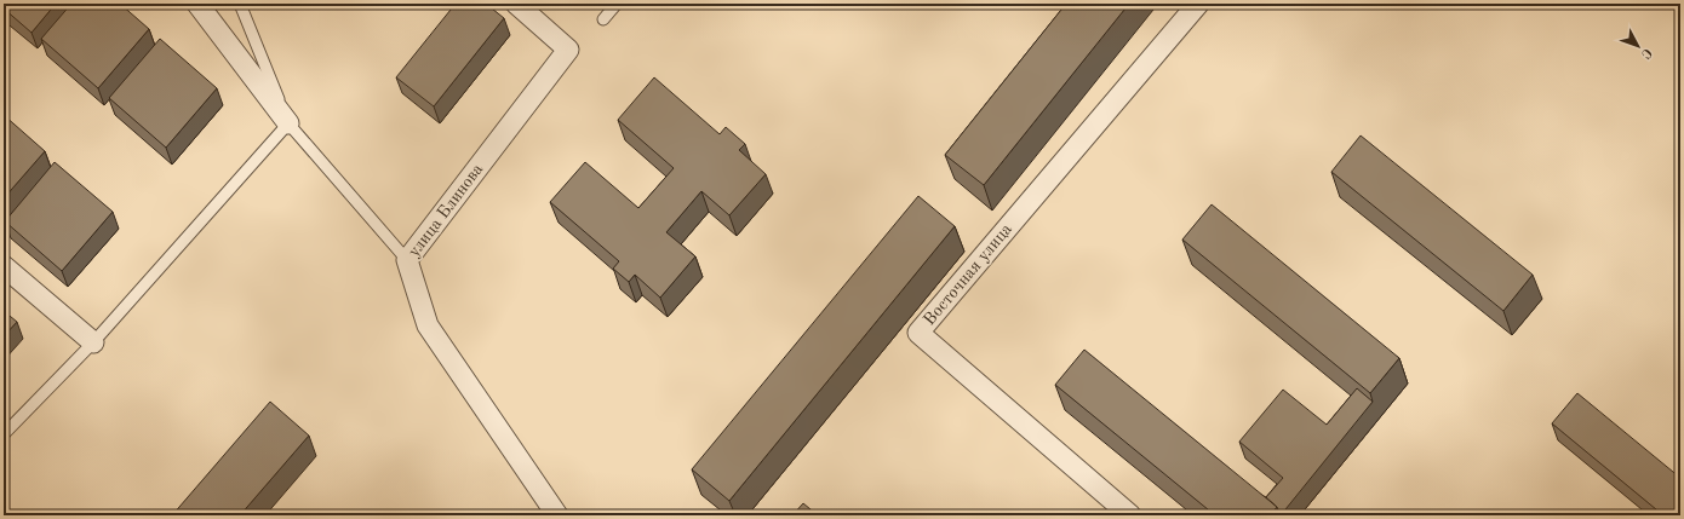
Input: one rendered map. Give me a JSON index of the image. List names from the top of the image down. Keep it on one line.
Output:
{"streets":{"street":["улица Блинова","Восточная улица"]},"north":"bottom right"}
